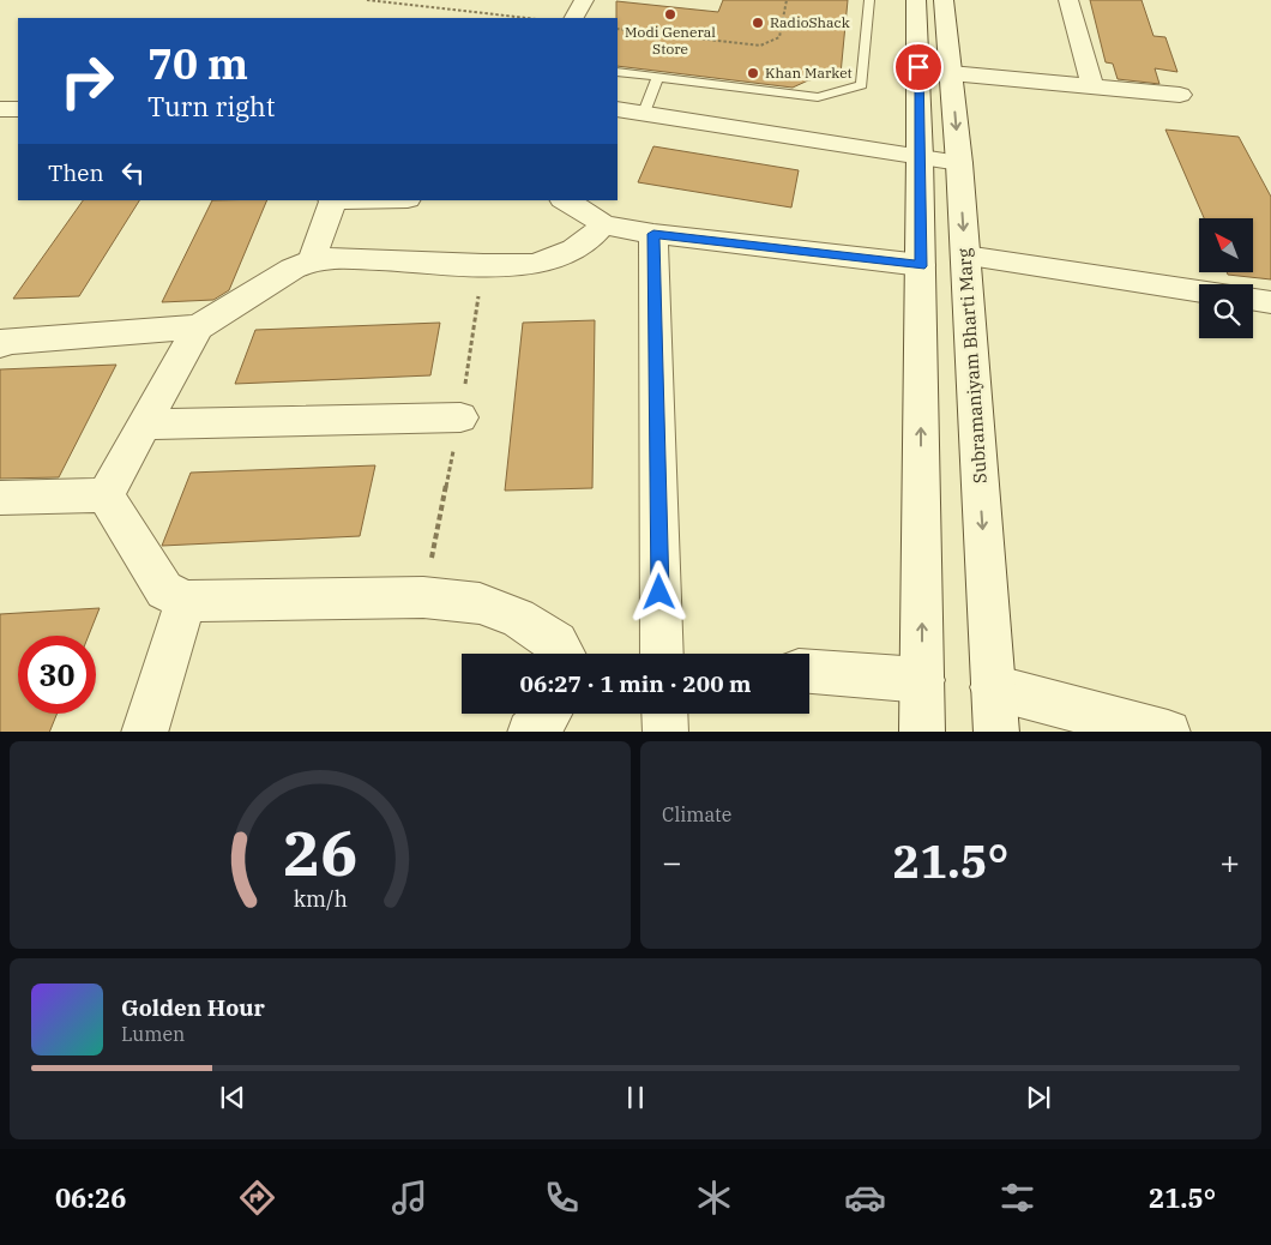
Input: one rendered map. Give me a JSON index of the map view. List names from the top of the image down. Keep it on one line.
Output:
{"streets":{"street":["Subramaniyam Bharti Marg"]},"places":["Modi General Store","RadioShack","Khan Market"],"north":"top left","page":{"turn":["70 m","Turn right"],"then":"Then","limit":"30","trip":"06:27 · 1 min · 200 m","tile":"Climate","heat":["−","21.5°","+"],"song":["Golden Hour","Lumen"],"tabs":["06:26","21.5°"],"gauge":["26","km/h"]}}
